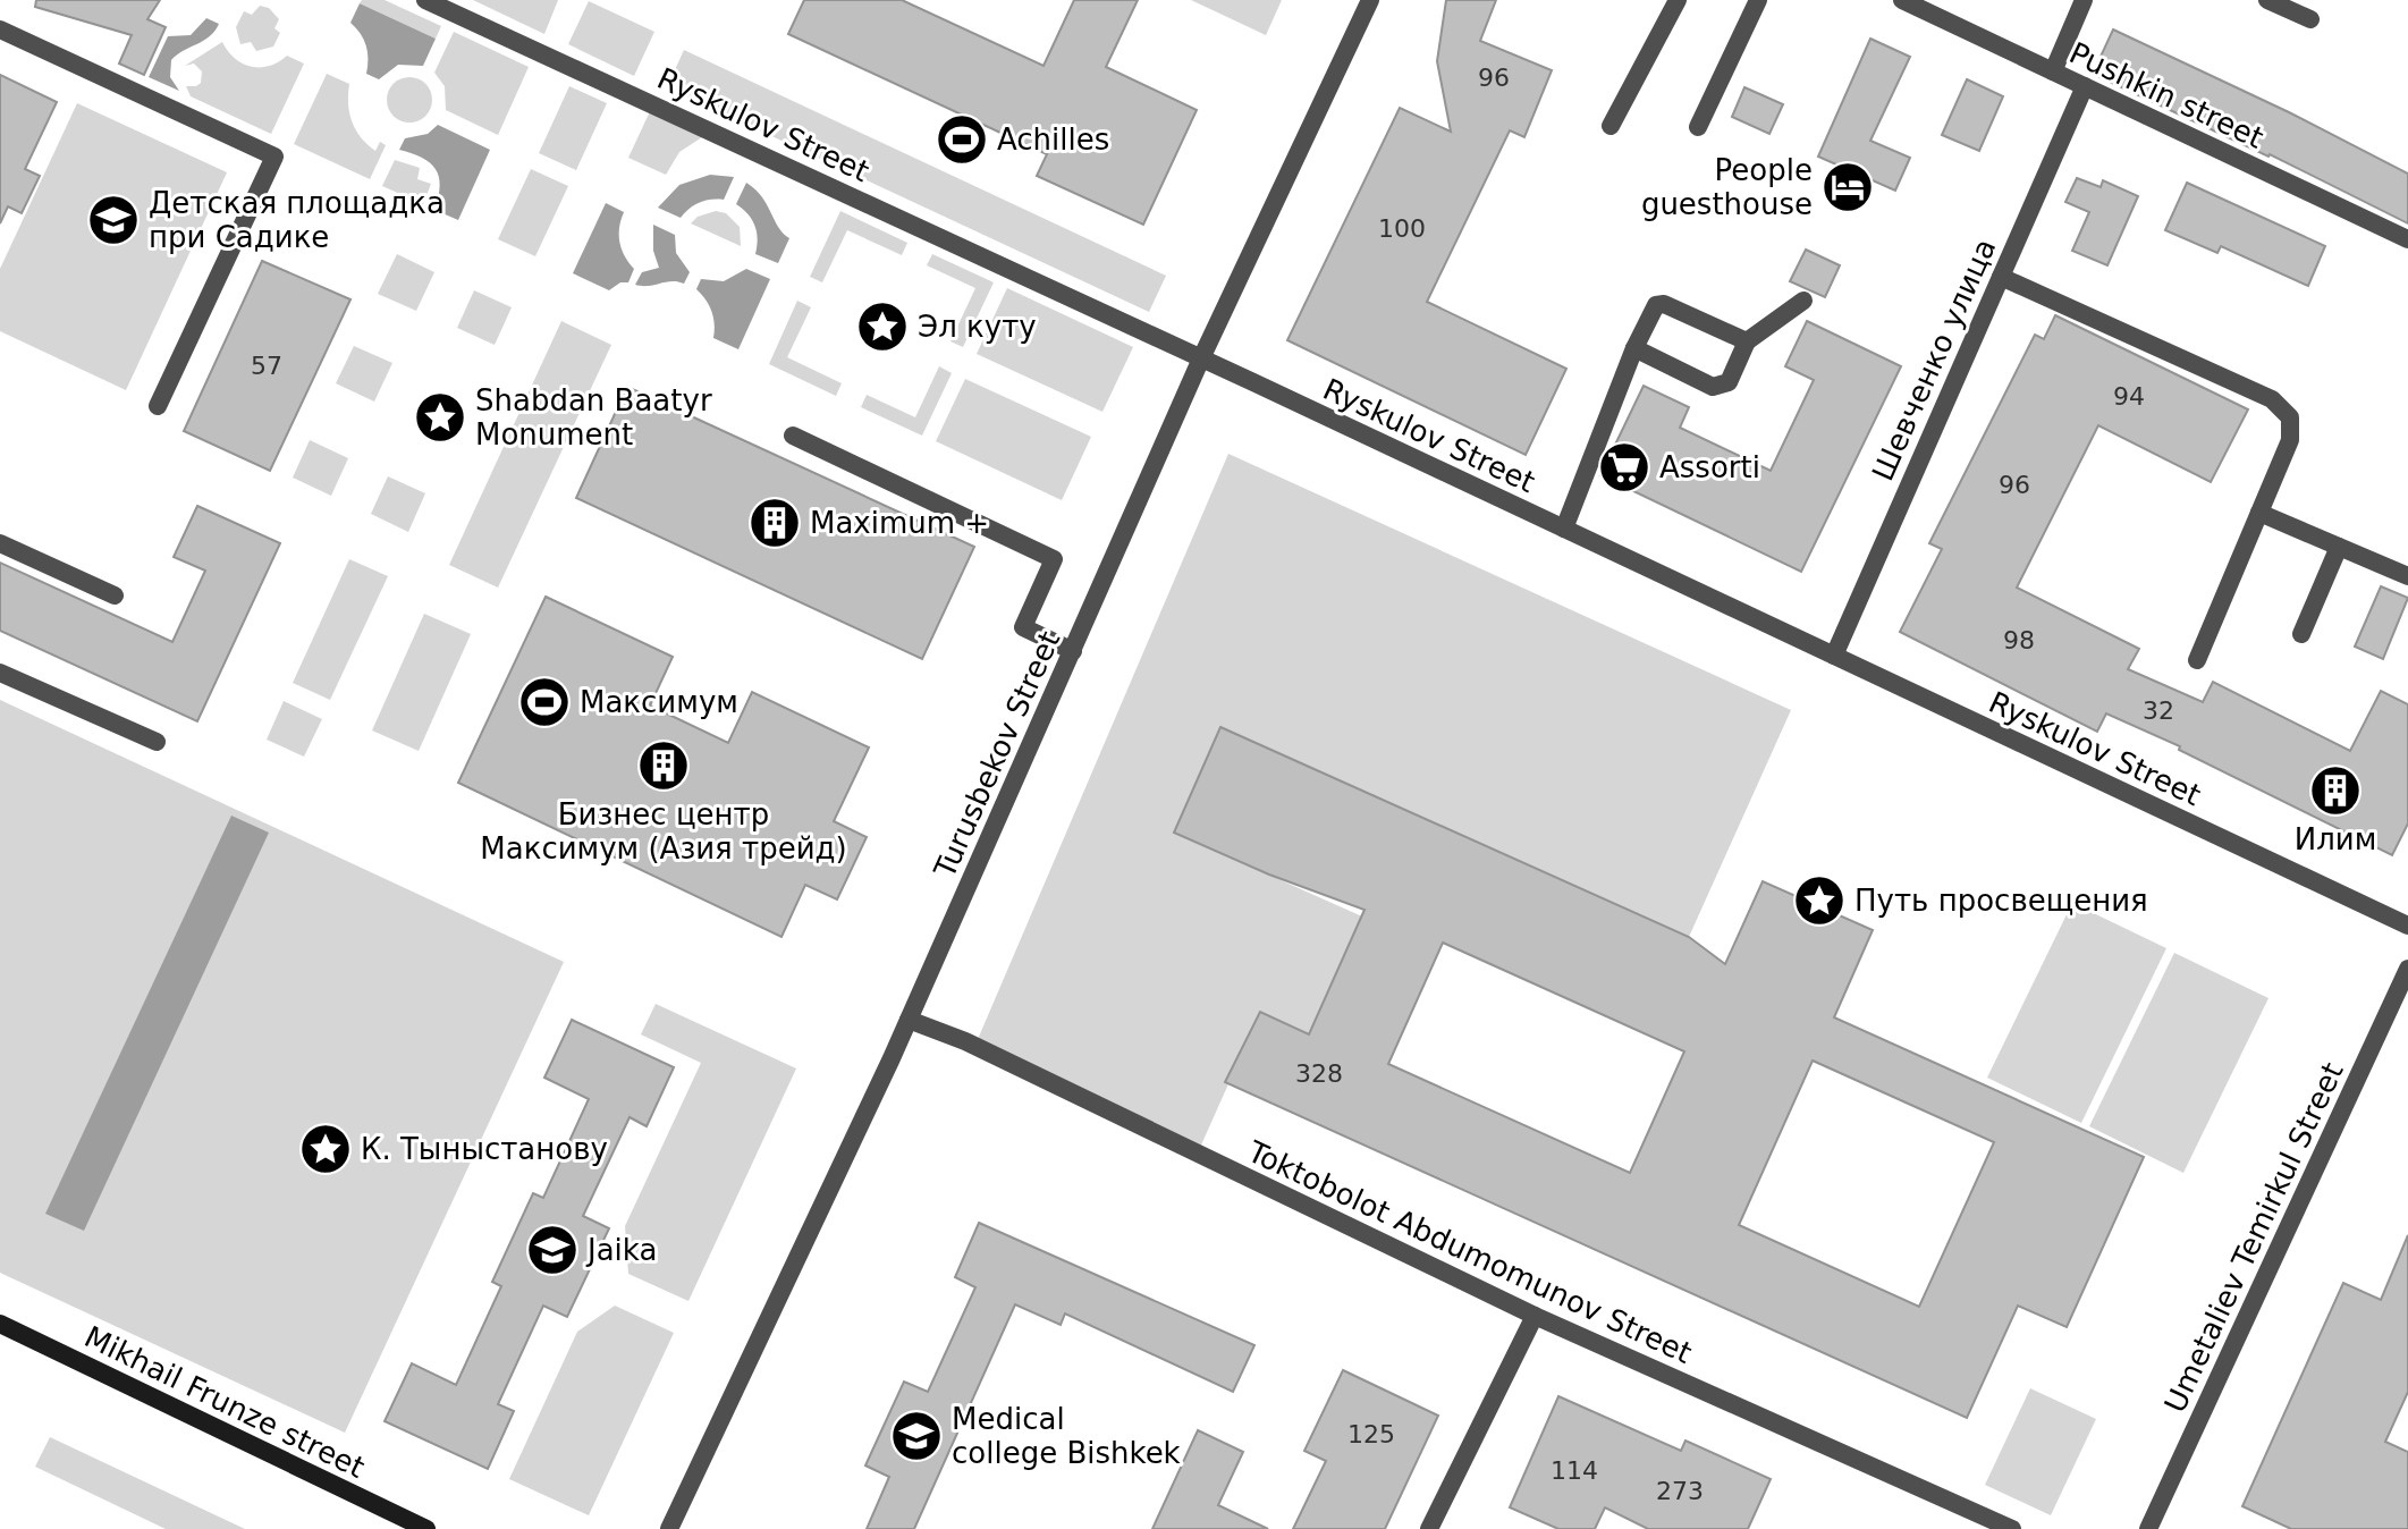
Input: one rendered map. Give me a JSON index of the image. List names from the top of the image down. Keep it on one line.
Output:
{"streets":{"main road":["Mikhail Frunze street"],"street":["Pushkin street","Ryskulov Street","Шевченко улица","Turusbekov Street","Umetaliev Temirkul Street","Toktobolot Abdumomunov Street"]},"crossings":[["Pushkin street","Шевченко улица"],["Ryskulov Street","Шевченко улица"],["Ryskulov Street","Turusbekov Street"],["Turusbekov Street","Toktobolot Abdumomunov Street"]],"places":{"sports":["Achilles","Максимум"],"hotel":["People guesthouse"],"school or university":["Детская площадка при Садике","Jaika","Medical college Bishkek"],"place":["Эл куту","Shabdan Baatyr Monument","Путь просвещения","К. Тыныстанову"],"supermarket":["Assorti"],"building":["Maximum +","Бизнес центр Максимум (Азия трейд)","Илим"]},"house_numbers":["96","100","57","94","96","98","32","328","125","114","273"]}
